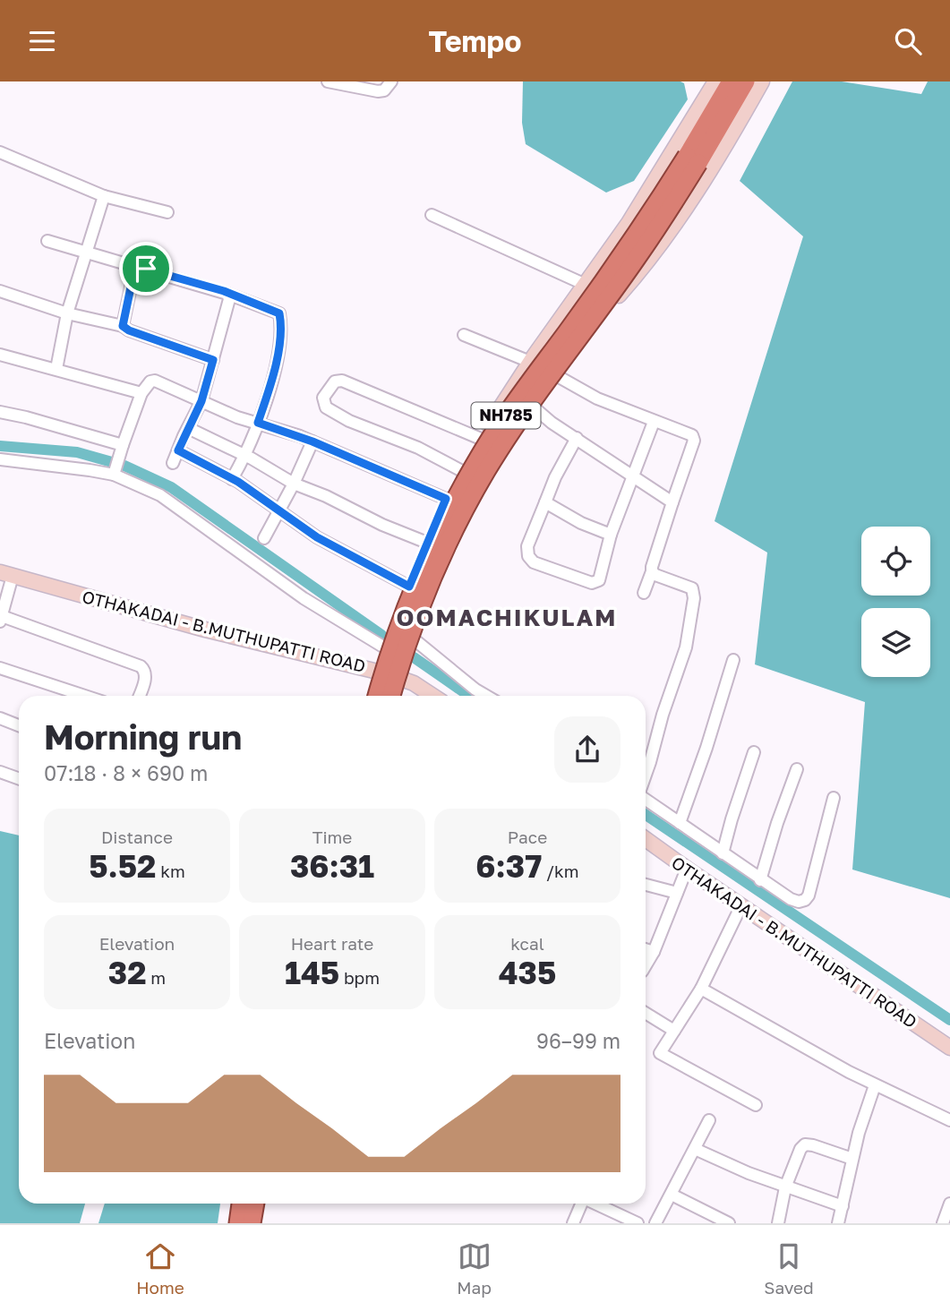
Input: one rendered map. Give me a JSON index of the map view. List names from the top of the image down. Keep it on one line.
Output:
{"streets":{"highway":["NH785"],"main road":["OTHAKADAI - B.MUTHUPATTI ROAD"]},"districts":["OOMACHIKULAM"],"page":{"header":"Tempo","heading":["Morning run","07:18 · 8 × 690 m"],"stats":[["Distance","5.52 km"],["Time","36:31"],["Pace","6:37 /km"],["Elevation","32 m"],["Heart rate","145 bpm"],["kcal","435"]],"chart":["Elevation","96–99 m"],"tabs":["Home","Map","Saved"]}}
